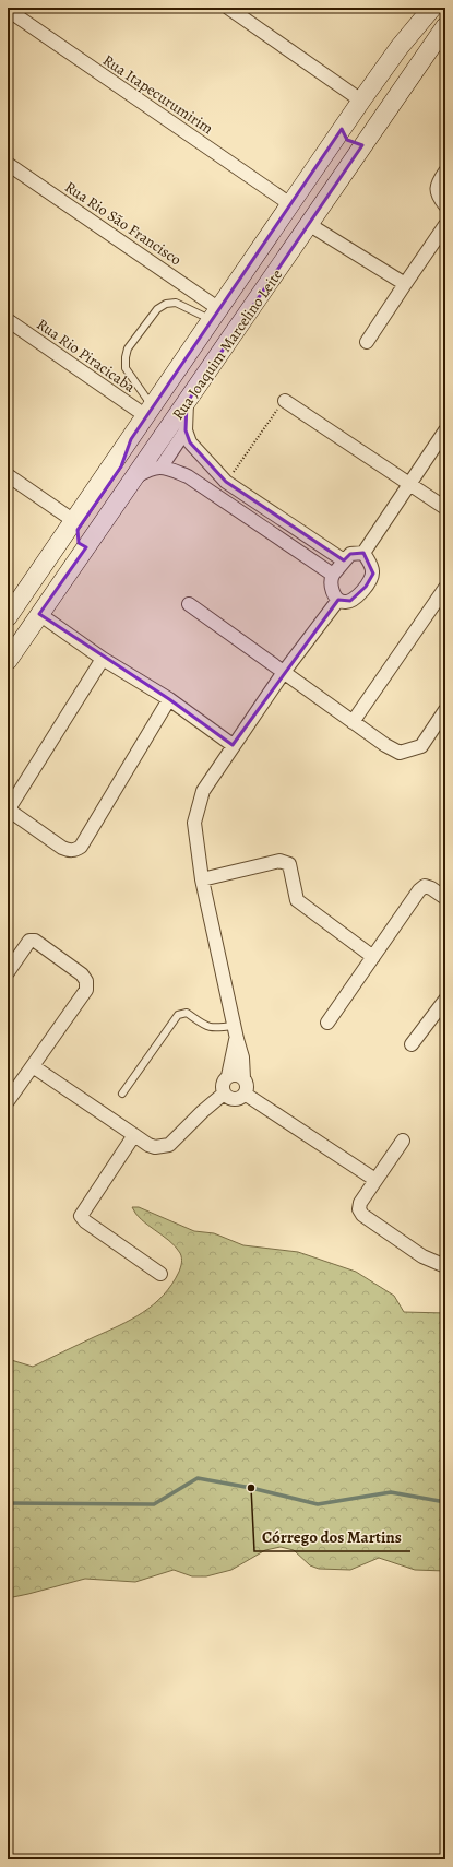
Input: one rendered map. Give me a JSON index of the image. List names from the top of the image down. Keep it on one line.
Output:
{"streets":{"main road":["Rua Joaquim Marcelino Leite"],"street":["Rua Itapecurumirim","Rua Rio São Francisco","Rua Rio Piracicaba"]},"crossings":[["Rua Itapecurumirim","Rua Joaquim Marcelino Leite"],["Rua Rio São Francisco","Rua Joaquim Marcelino Leite"],["Rua Joaquim Marcelino Leite","Rua Rio Piracicaba"]],"places":["Córrego dos Martins"]}
